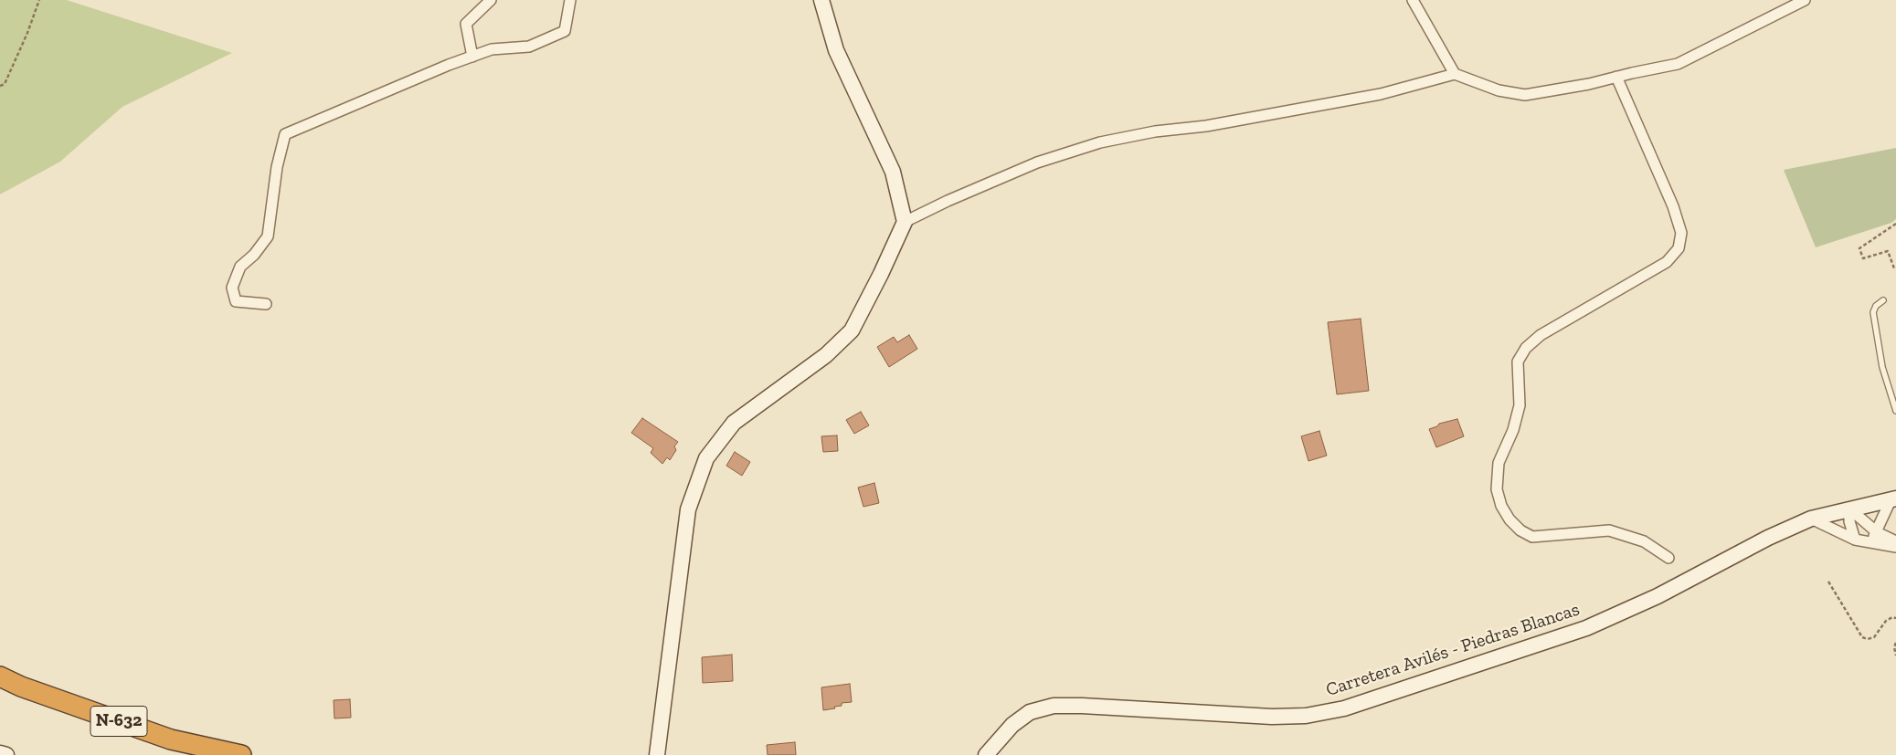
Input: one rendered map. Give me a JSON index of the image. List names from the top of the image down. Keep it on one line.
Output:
{"streets":{"highway":["N-632"],"street":["Carretera Avilés - Piedras Blancas"]}}
